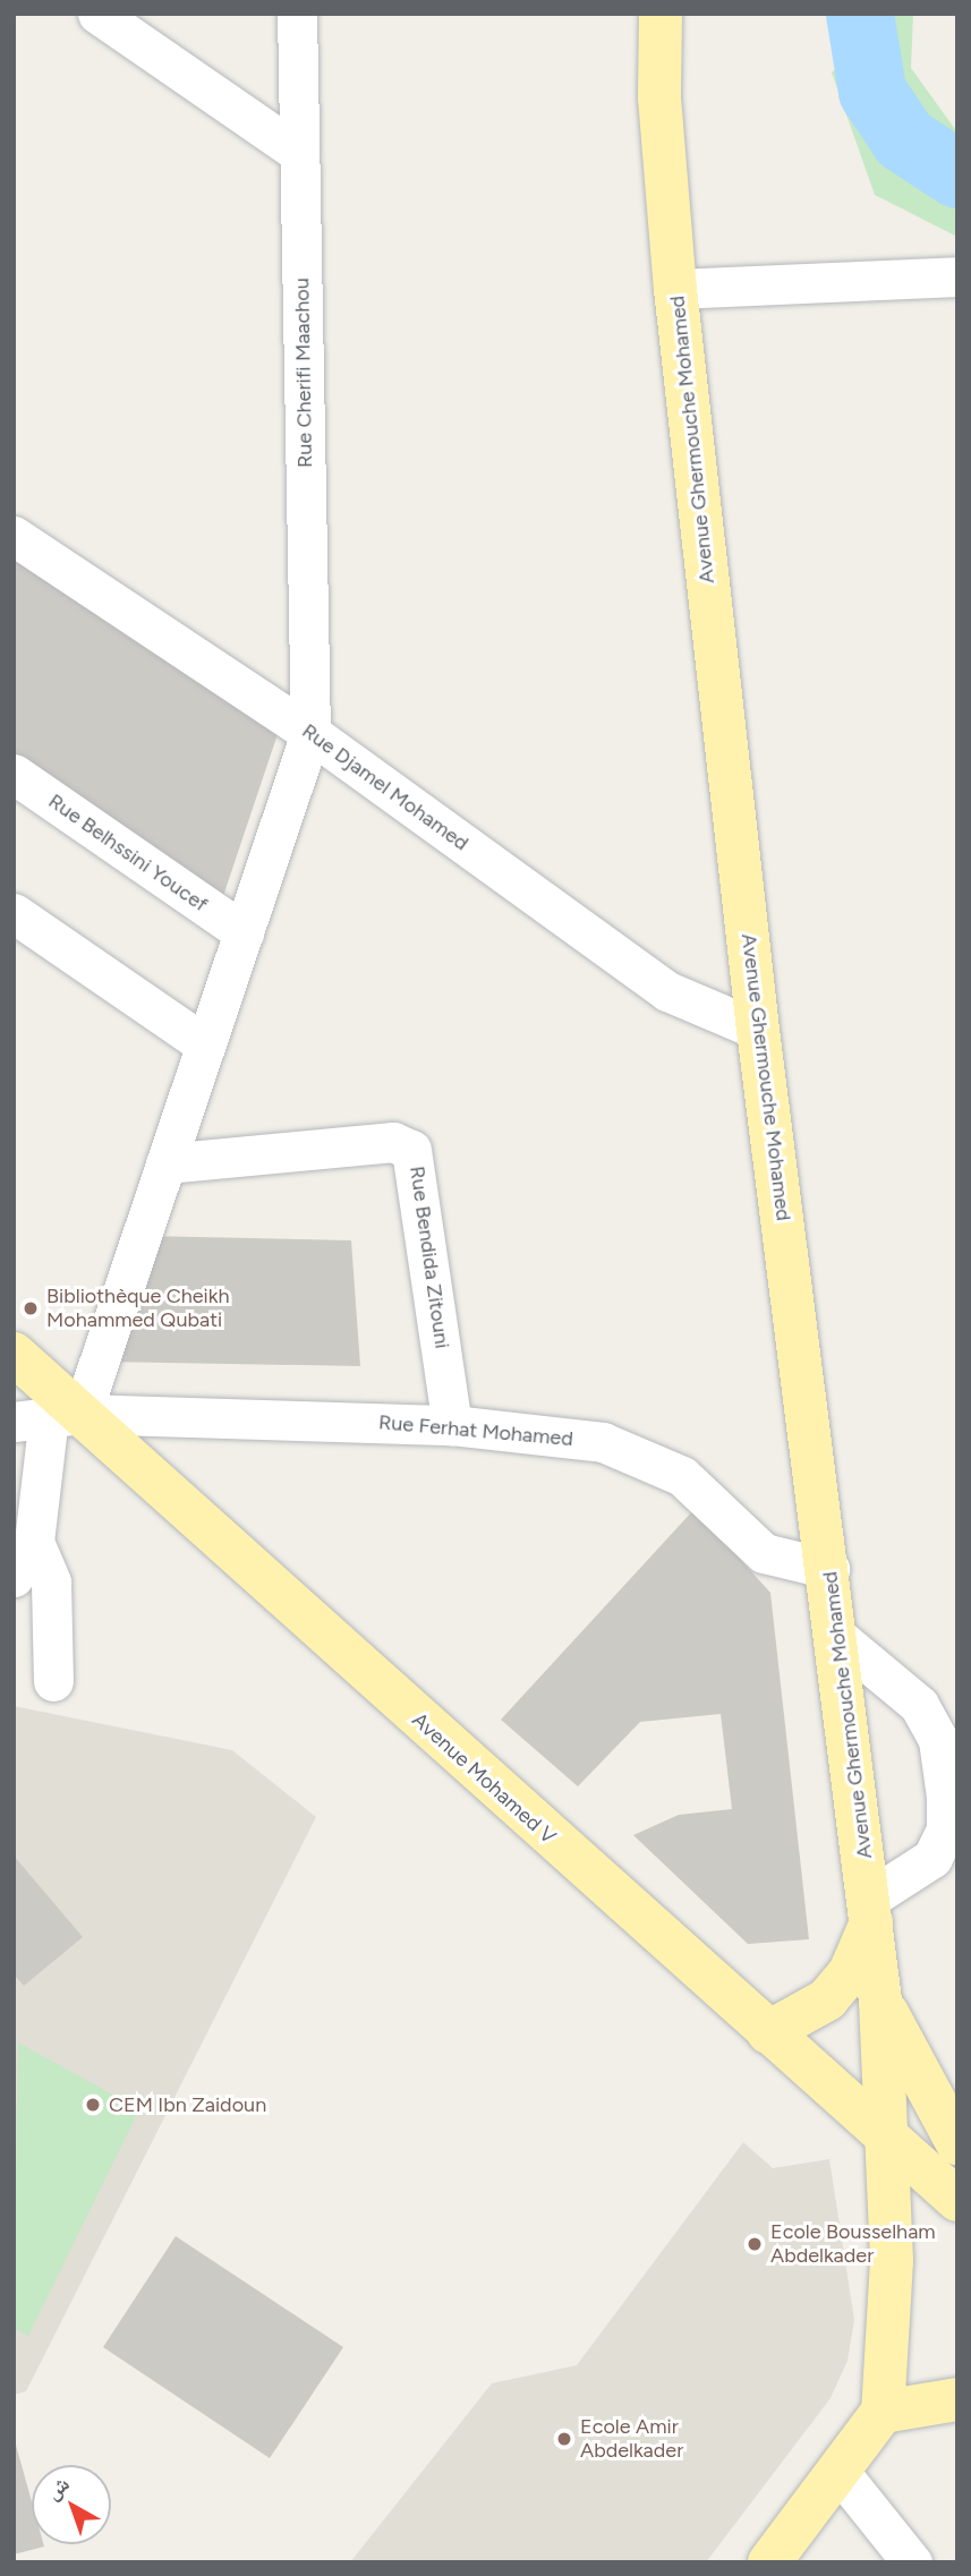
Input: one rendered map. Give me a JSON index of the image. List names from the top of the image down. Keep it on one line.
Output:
{"streets":{"main road":["Avenue Ghermouche Mohamed","Avenue Mohamed V"],"street":["Rue Cherifi Maachou","Rue Djamel Mohamed","Rue Belhssini Youcef","Rue Bendida Zitouni","Rue Ferhat Mohamed"]},"crossings":[["Rue Cherifi Maachou","Rue Djamel Mohamed"],["Avenue Ghermouche Mohamed","Rue Djamel Mohamed"],["Avenue Ghermouche Mohamed","Rue Ferhat Mohamed"],["Avenue Ghermouche Mohamed","Avenue Mohamed V"],["Rue Bendida Zitouni","Rue Ferhat Mohamed"],["Rue Ferhat Mohamed","Avenue Mohamed V"]],"places":["Bibliothèque Cheikh Mohammed Qubati","CEM Ibn Zaidoun","Ecole Bousselham Abdelkader","Ecole Amir Abdelkader"],"north":"top left"}
